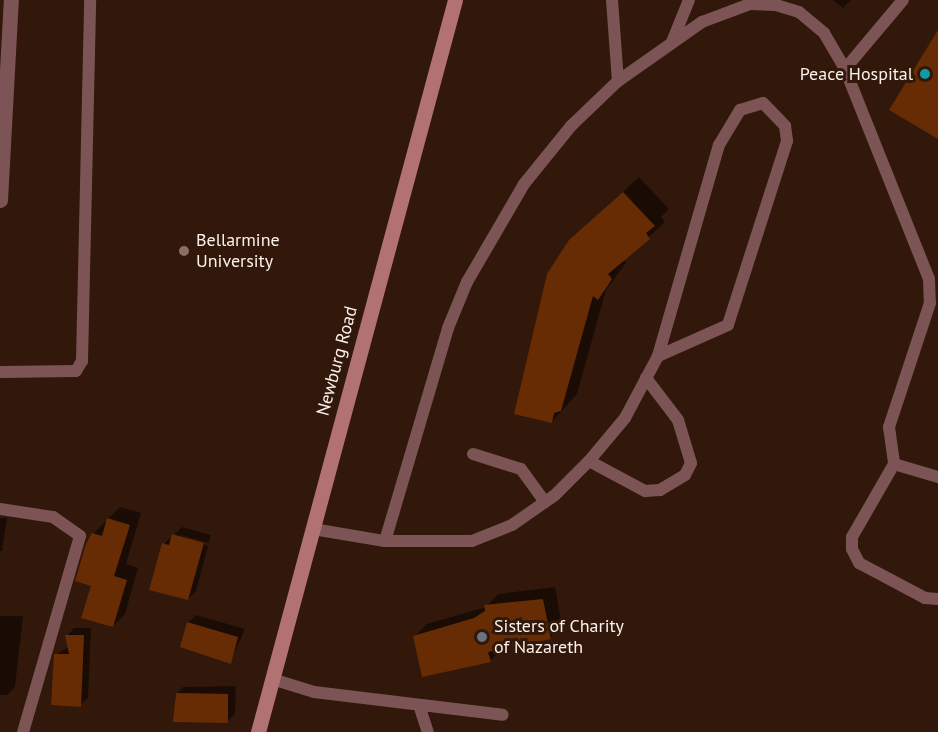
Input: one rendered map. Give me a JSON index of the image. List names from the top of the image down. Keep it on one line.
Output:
{"streets":{"main road":["Newburg Road"]},"places":["Peace Hospital","Bellarmine University","Sisters of Charity of Nazareth"]}
